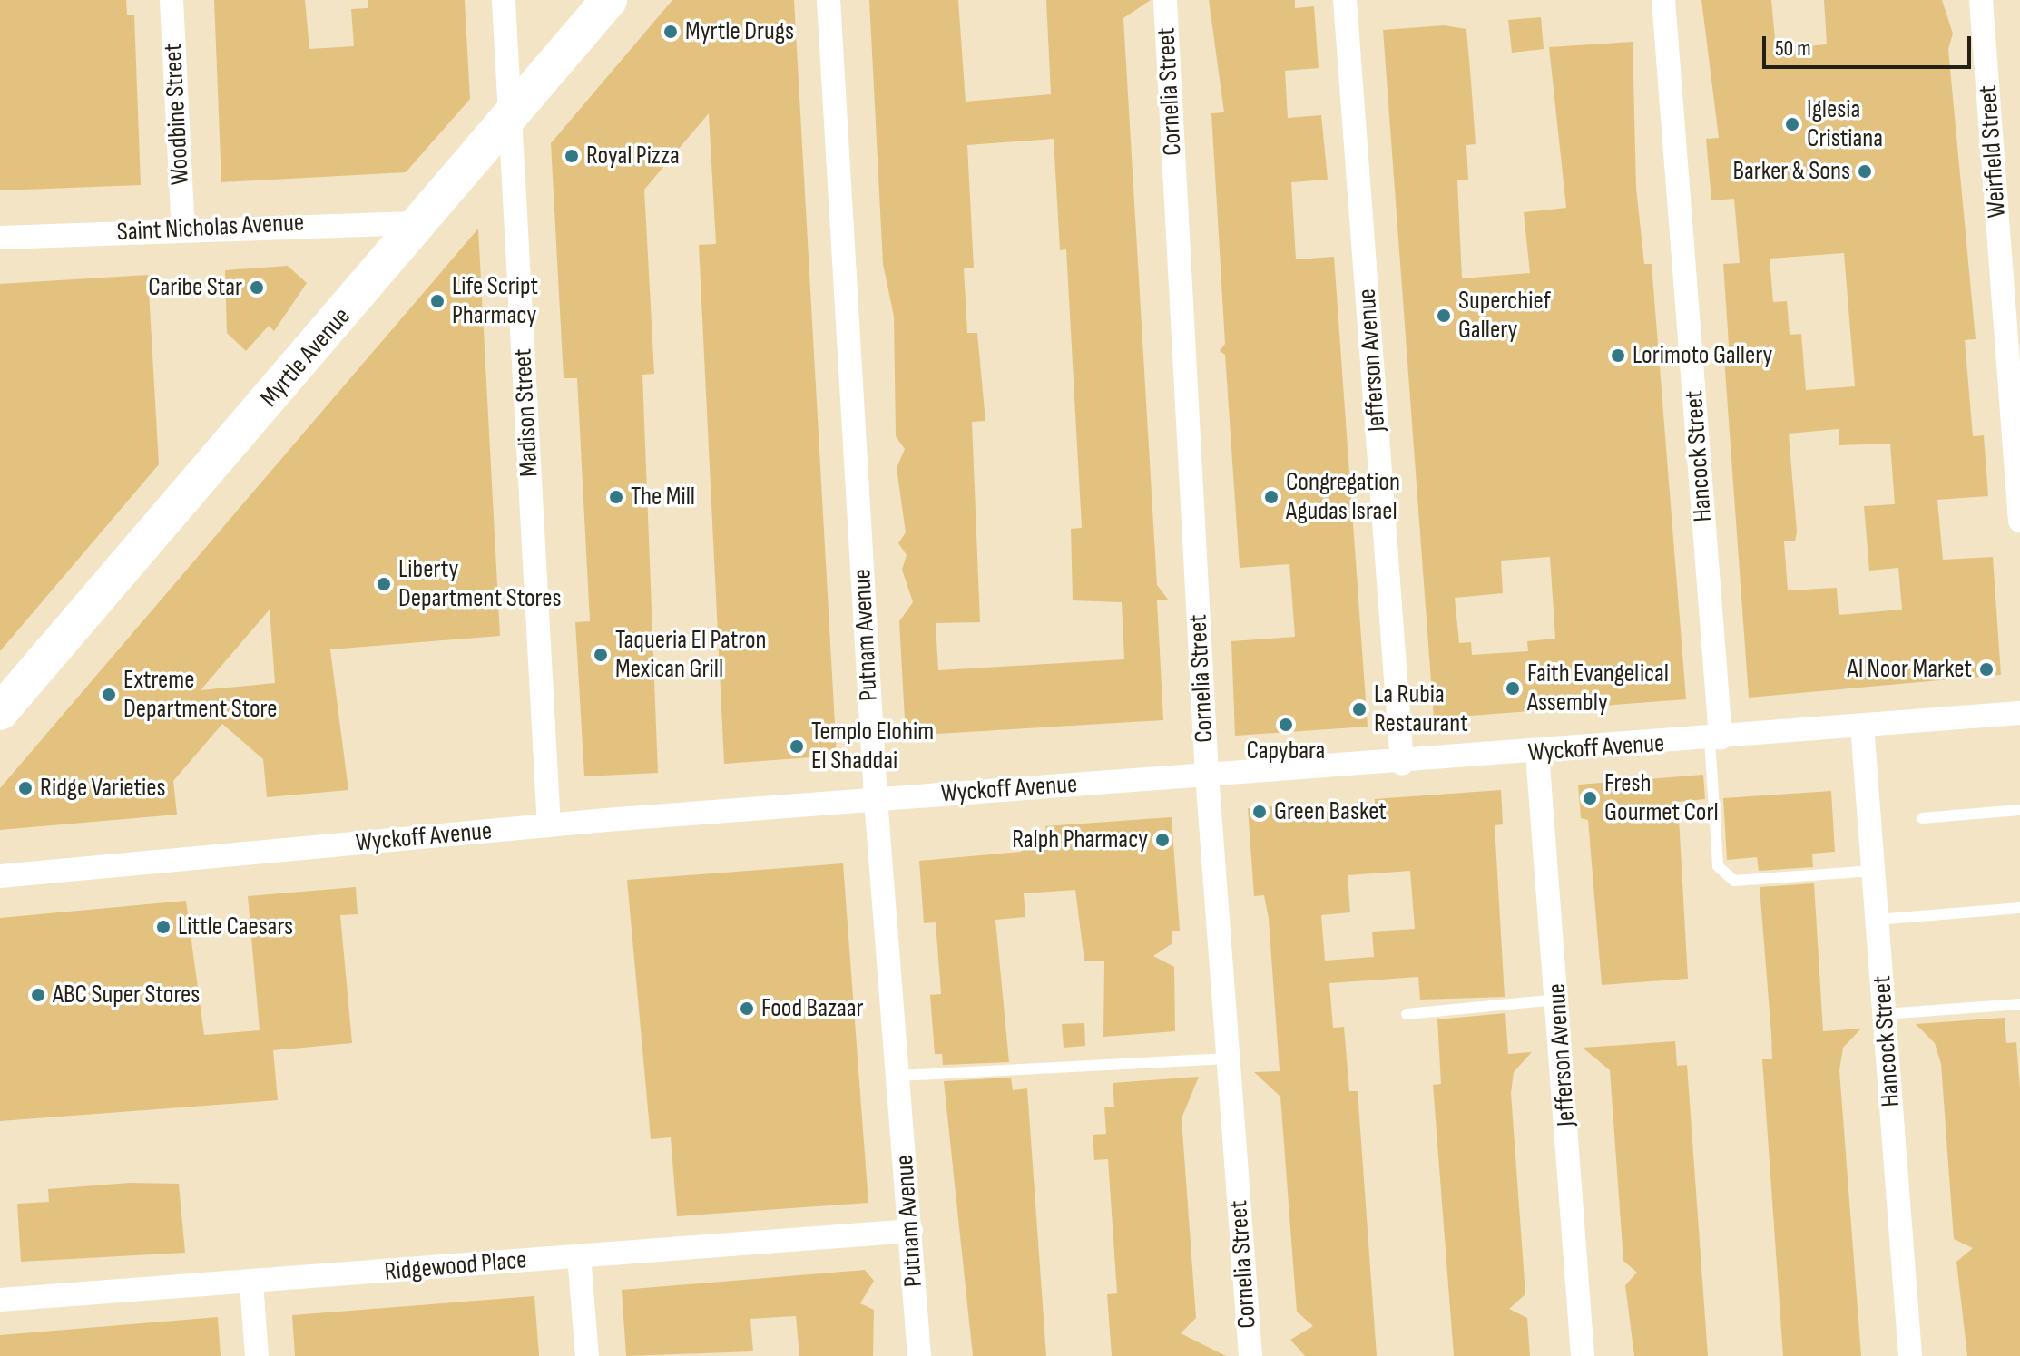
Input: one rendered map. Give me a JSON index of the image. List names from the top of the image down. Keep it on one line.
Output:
{"streets":{"main road":["Myrtle Avenue"],"street":["Cornelia Street","Woodbine Street","Weirfield Street","Saint Nicholas Avenue","Jefferson Avenue","Madison Street","Hancock Street","Putnam Avenue","Wyckoff Avenue","Ridgewood Place"]},"crossings":[["Cornelia Street","Wyckoff Avenue"],["Woodbine Street","Saint Nicholas Avenue"],["Saint Nicholas Avenue","Myrtle Avenue"],["Myrtle Avenue","Madison Street"],["Jefferson Avenue","Wyckoff Avenue"],["Madison Street","Wyckoff Avenue"],["Hancock Street","Wyckoff Avenue"],["Putnam Avenue","Wyckoff Avenue"],["Putnam Avenue","Ridgewood Place"]],"places":["Myrtle Drugs","Iglesia Cristiana","Royal Pizza","Barker & Sons","Caribe Star","Life Script Pharmacy","Superchief Gallery","Lorimoto Gallery","The Mill","Congregation Agudas Israel","Liberty Department Stores","Taqueria El Patron Mexican Grill","Al Noor Market","Faith Evangelical Assembly","Extreme Department Store","La Rubia Restaurant","Capybara","Templo Elohim El Shaddai","Ridge Varieties","Fresh Gourmet Corl","Green Basket","Ralph Pharmacy","Little Caesars","ABC Super Stores","Food Bazaar"],"scale_bar":"50 m"}
